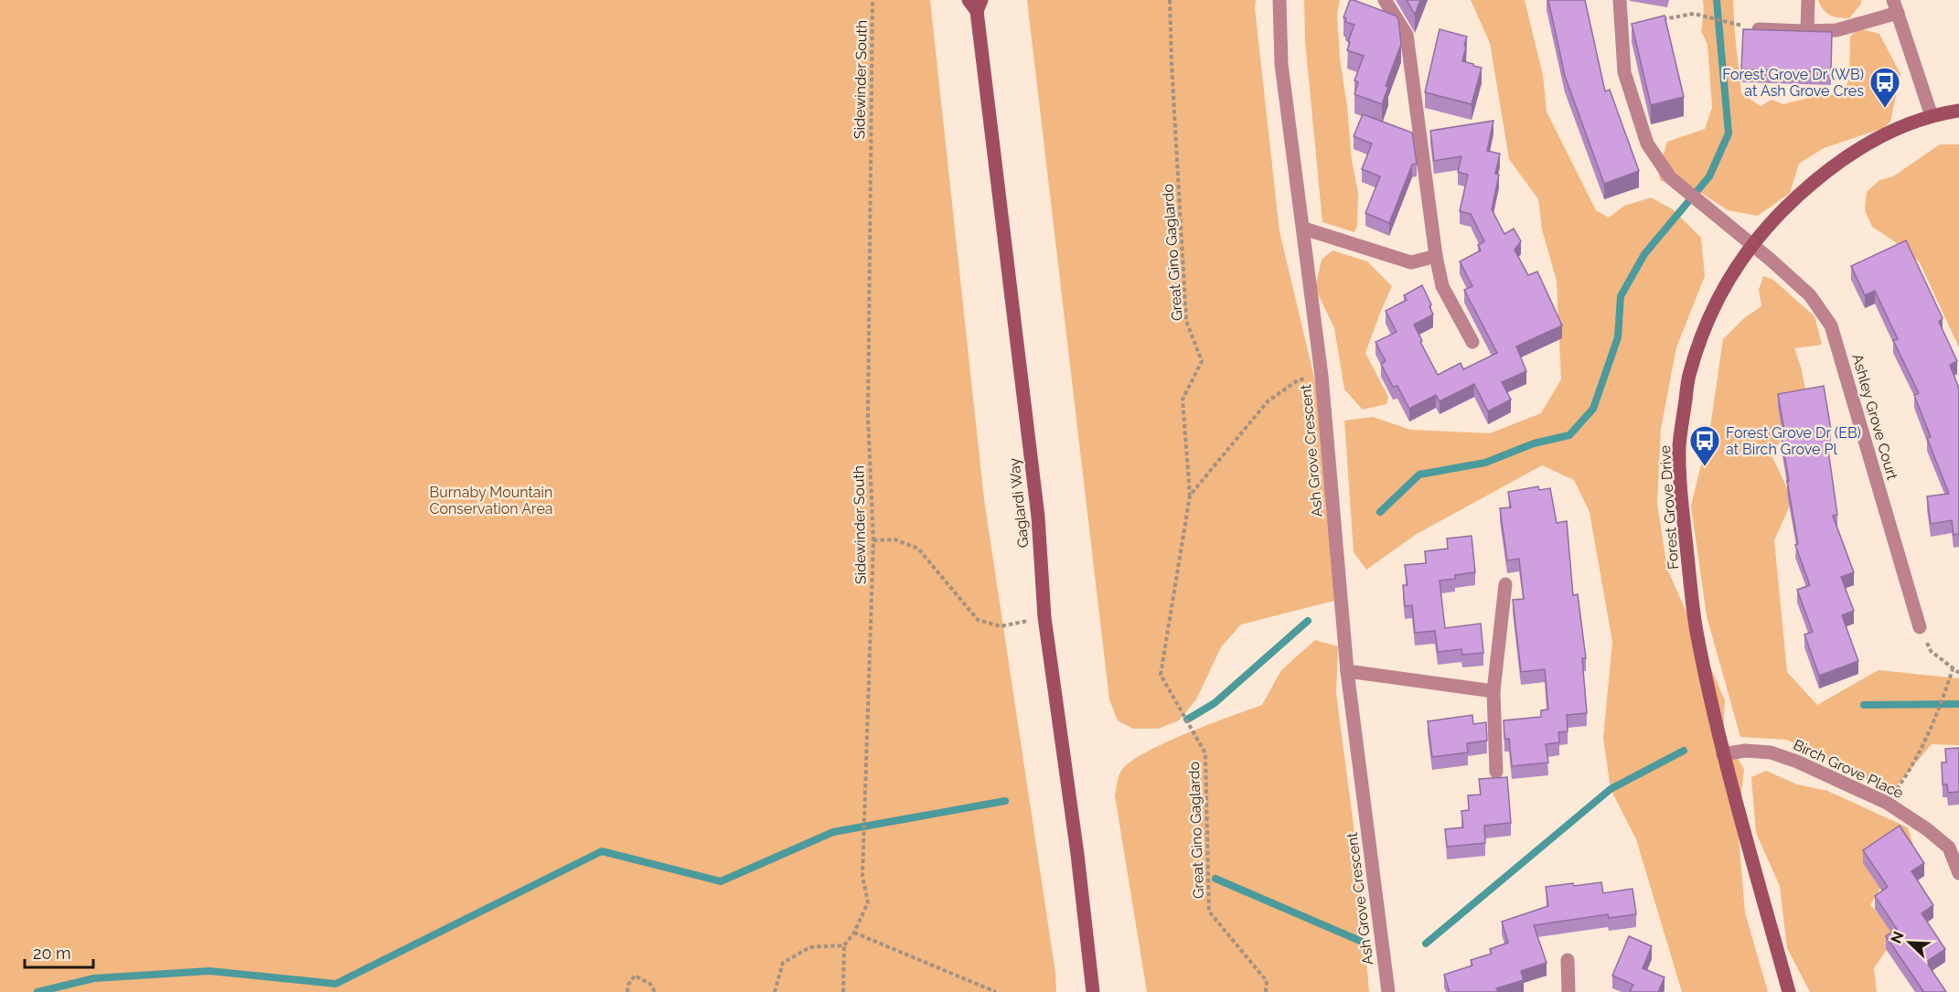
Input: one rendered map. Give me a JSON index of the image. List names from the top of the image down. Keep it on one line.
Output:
{"streets":{"street":["Ashley Grove Court","Ash Grove Crescent","Gaglardi Way","Forest Grove Drive","Birch Grove Place"],"path":["Sidewinder South","Great Gino Gaglardo"]},"crossings":[["Ashley Grove Court","Forest Grove Drive"],["Forest Grove Drive","Birch Grove Place"]],"parks":["Burnaby Mountain Conservation Area"],"places":{"bus stop":["Forest Grove Dr (WB) at Ash Grove Cres","Forest Grove Dr (EB) at Birch Grove Pl"]},"scale_bar":"20 m","north":"top left"}
